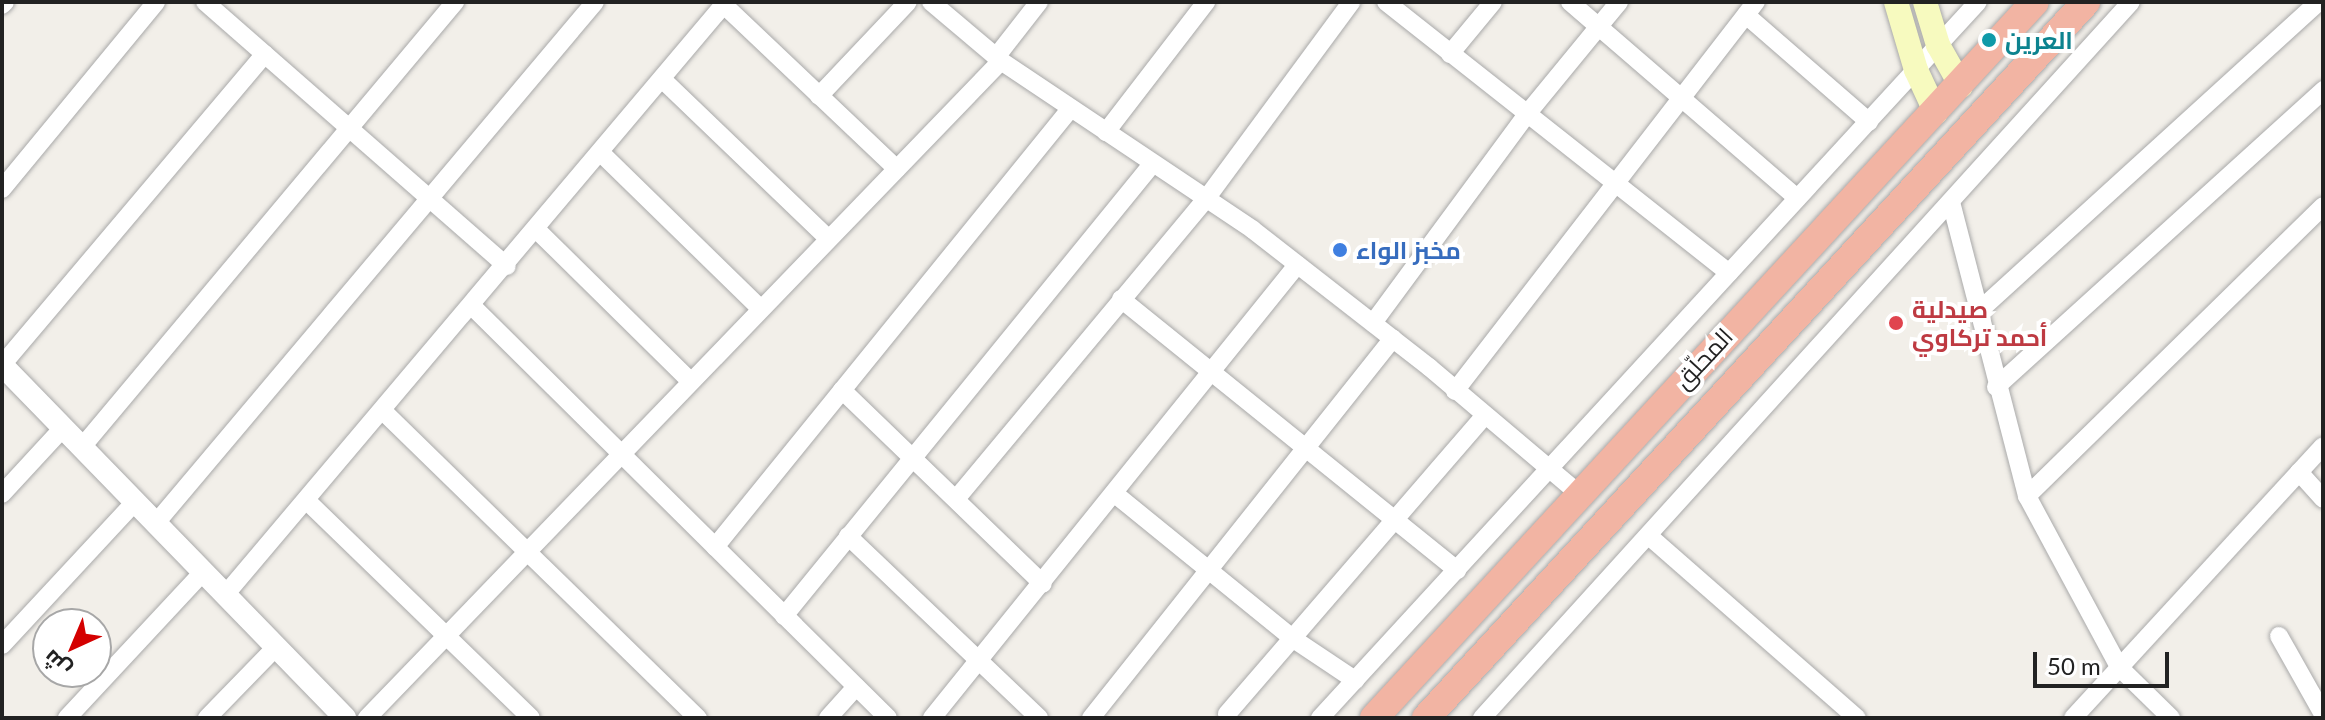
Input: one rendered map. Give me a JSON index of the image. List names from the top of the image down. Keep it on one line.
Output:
{"streets":{"highway":["المحلّق"]},"places":["العرين","مخبز الواء","صيدلية أحمد تركاوي"],"scale_bar":"50 m","north":"bottom left"}
